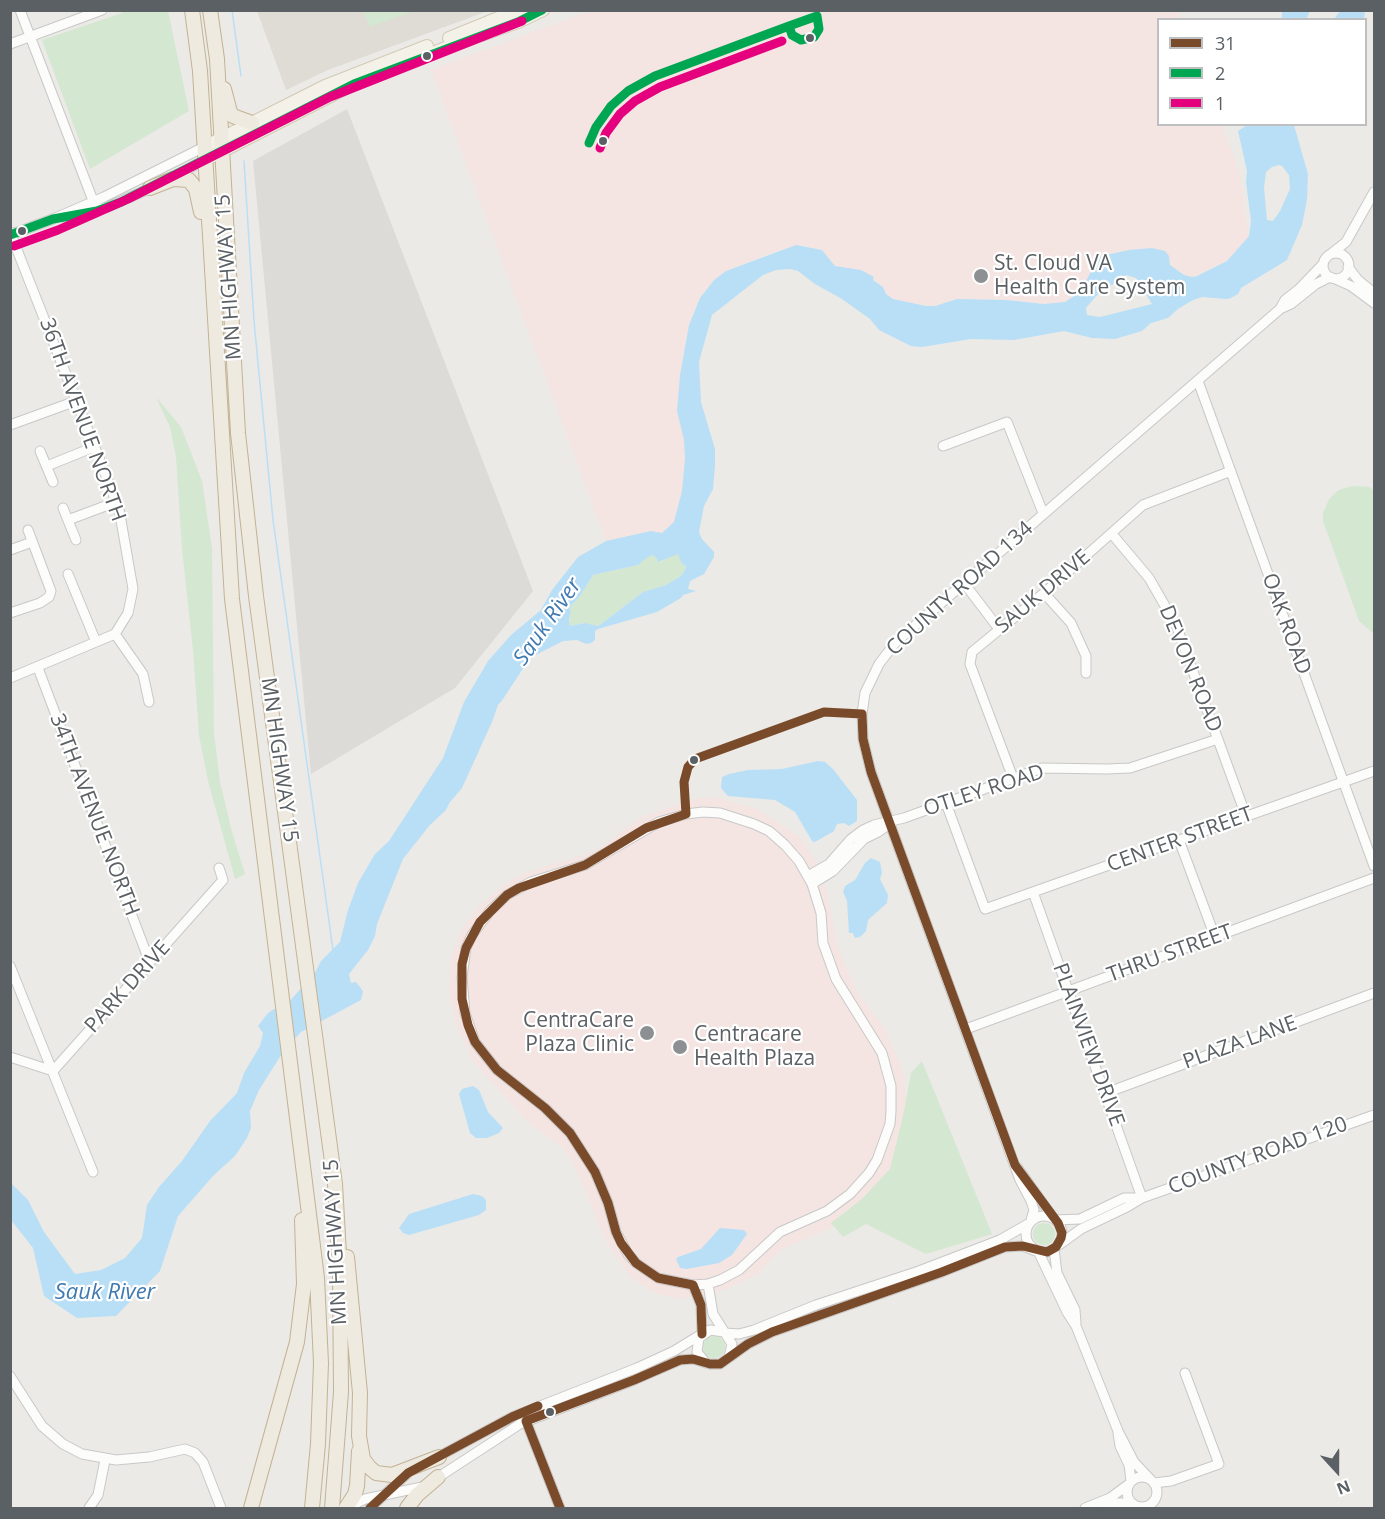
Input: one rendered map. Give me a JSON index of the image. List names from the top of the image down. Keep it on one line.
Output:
{"streets":{"highway":["MN HIGHWAY 15"],"street":["36TH AVENUE NORTH","COUNTY ROAD 134","SAUK DRIVE","OAK ROAD","DEVON ROAD","OTLEY ROAD","34TH AVENUE NORTH","CENTER STREET","THRU STREET","PARK DRIVE","PLAZA LANE","PLAINVIEW DRIVE","COUNTY ROAD 120"]},"crossings":[["COUNTY ROAD 134","OAK ROAD"],["COUNTY ROAD 134","OTLEY ROAD"],["COUNTY ROAD 134","THRU STREET"],["COUNTY ROAD 134","COUNTY ROAD 120"],["SAUK DRIVE","OAK ROAD"],["SAUK DRIVE","DEVON ROAD"],["SAUK DRIVE","OTLEY ROAD"],["OAK ROAD","CENTER STREET"],["DEVON ROAD","OTLEY ROAD"],["DEVON ROAD","CENTER STREET"],["OTLEY ROAD","CENTER STREET"],["34TH AVENUE NORTH","PARK DRIVE"],["CENTER STREET","PLAINVIEW DRIVE"],["THRU STREET","PLAINVIEW DRIVE"],["PLAZA LANE","PLAINVIEW DRIVE"],["PLAINVIEW DRIVE","COUNTY ROAD 120"]],"water":["Sauk River"],"places":["St. Cloud VA Health Care System","CentraCare Plaza Clinic","Centracare Health Plaza"],"lines":["transit line 2","transit line 1","transit line 31"],"legend":["31","2","1"],"north":"bottom"}
